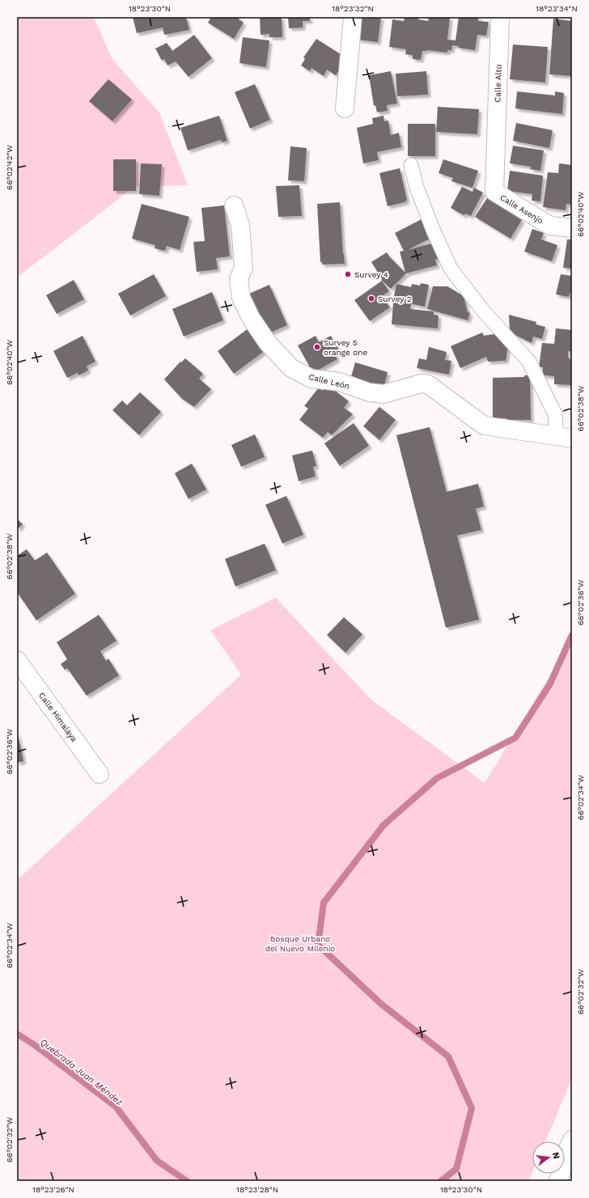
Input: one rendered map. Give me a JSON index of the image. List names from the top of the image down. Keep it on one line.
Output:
{"streets":{"street":["Calle Alto","Calle Asenjo","Calle León","Calle Himalaya"]},"crossings":[["Calle Alto","Calle Asenjo"]],"water":["Quebrada Juan Méndez"],"parks":["Bosque Urbano del Nuevo Milenio"],"places":["Survey 4","Survey 2","Survey 5 orange one"],"north":"right","coordinates":["18°23'30\"N","18°23'32\"N","18°23'34\"N","66°02'42\"W","66°02'40\"W","66°02'38\"W","66°02'36\"W","66°02'34\"W","66°02'32\"W","18°23'26\"N","18°23'28\"N"]}
